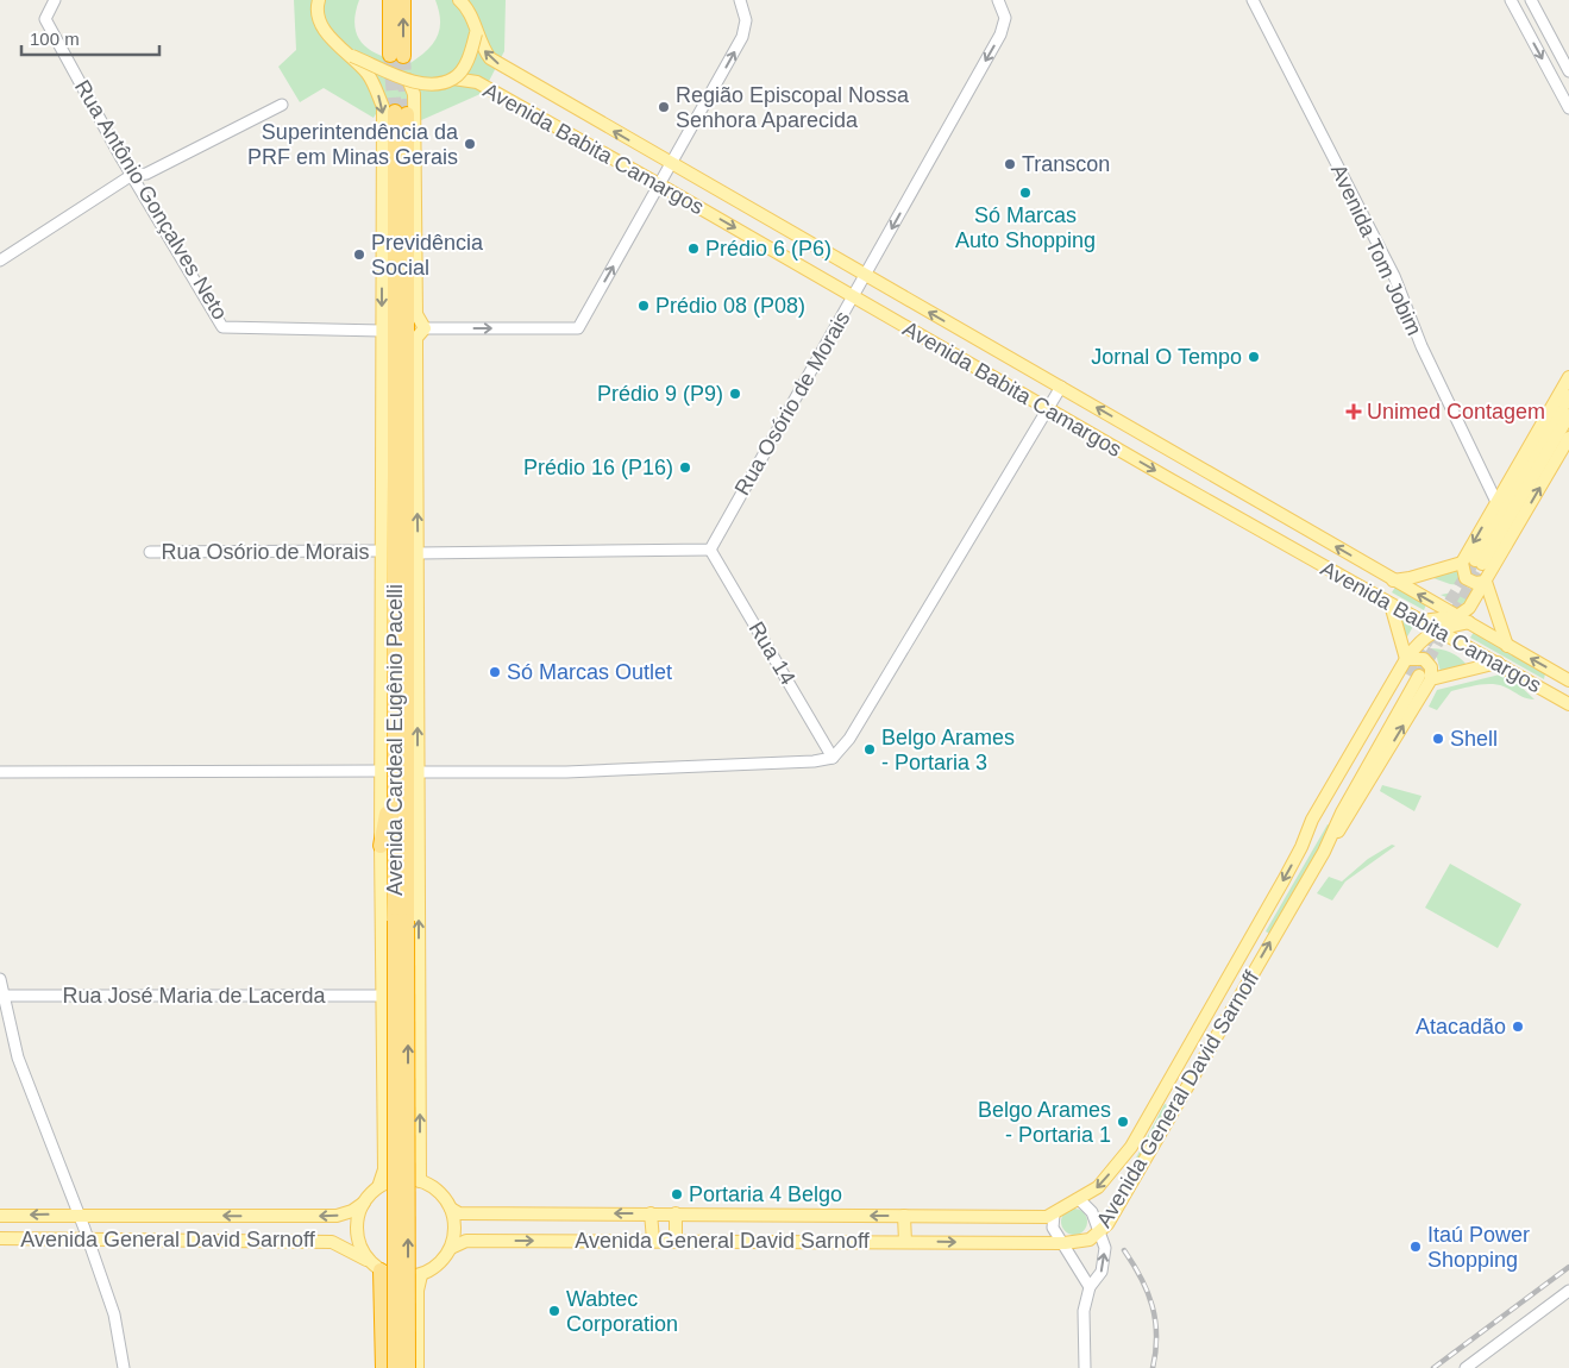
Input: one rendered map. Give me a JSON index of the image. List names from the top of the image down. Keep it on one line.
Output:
{"streets":{"highway":["Avenida Cardeal Eugênio Pacelli"],"main road":["Avenida Babita Camargos","Avenida General David Sarnoff"],"street":["Rua Antônio Gonçalves Neto","Avenida Tom Jobim","Rua Osório de Morais","Rua 14","Rua José Maria de Lacerda"]},"crossings":[["Avenida Babita Camargos","Rua Osório de Morais"],["Avenida Babita Camargos","Avenida Cardeal Eugênio Pacelli"],["Avenida Babita Camargos","Avenida General David Sarnoff"],["Rua Antônio Gonçalves Neto","Avenida Cardeal Eugênio Pacelli"],["Rua Osório de Morais","Rua 14"],["Rua Osório de Morais","Avenida Cardeal Eugênio Pacelli"],["Avenida Cardeal Eugênio Pacelli","Rua José Maria de Lacerda"],["Avenida Cardeal Eugênio Pacelli","Avenida General David Sarnoff"]],"one_way":["Rua Osório de Morais"],"places":{"other":["Região Episcopal Nossa Senhora Aparecida","Superintendência da PRF em Minas Gerais","Transcon","Só Marcas Auto Shopping","Prédio 6 (P6)","Previdência Social","Prédio 08 (P08)","Jornal O Tempo","Prédio 9 (P9)","Prédio 16 (P16)","Só Marcas Outlet","Shell","Belgo Arames - Portaria 3","Atacadão","Belgo Arames - Portaria 1","Portaria 4 Belgo","Itaú Power Shopping","Wabtec Corporation"],"health":["Unimed Contagem"]},"scale_bar":"100 m"}
